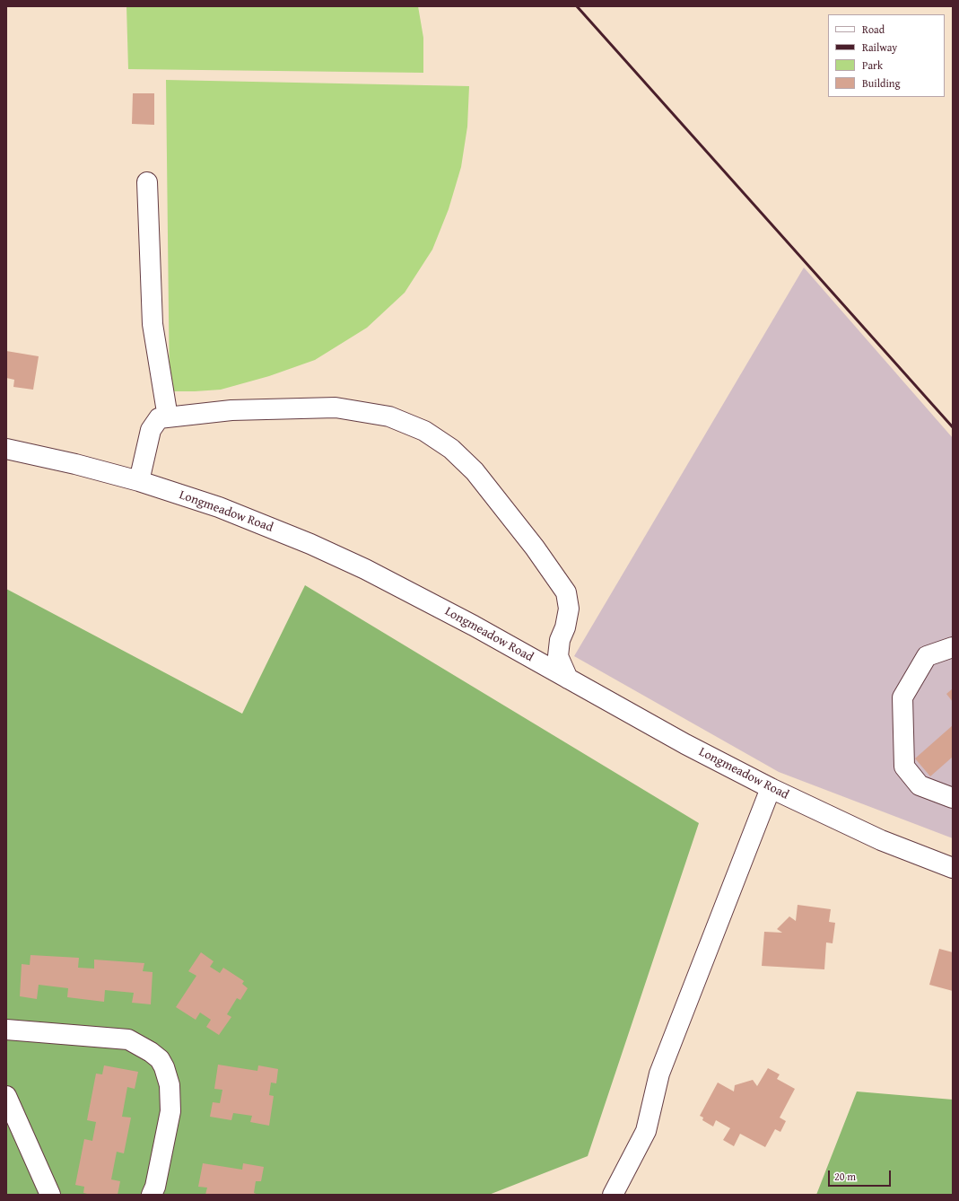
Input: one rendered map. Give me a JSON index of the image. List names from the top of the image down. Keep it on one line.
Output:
{"streets":{"street":["Longmeadow Road"]},"legend":["Road","Railway","Park","Building"],"scale_bar":"20 m"}
